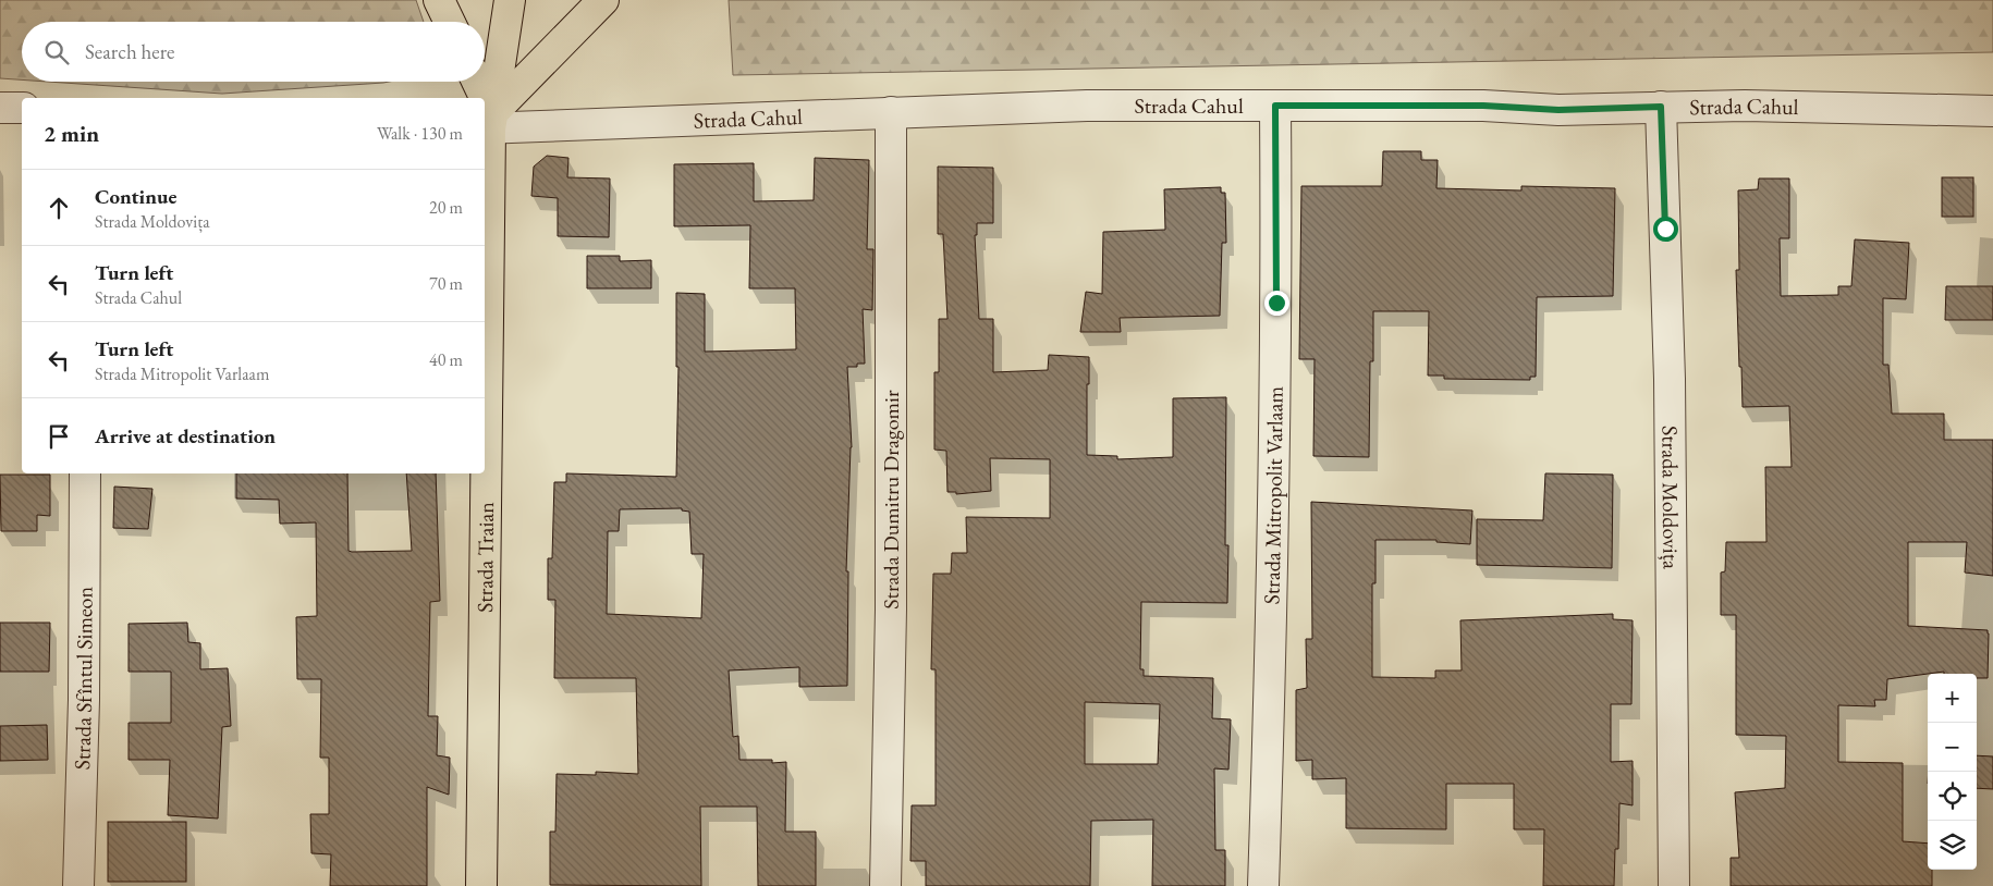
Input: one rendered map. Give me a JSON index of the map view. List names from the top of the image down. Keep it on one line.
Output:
{"streets":{"highway":["Strada Trаian"],"street":["Strada Cahul","Strada Mitropolit Varlaam","Strada Moldovița","Strada Dumitru Dragomir","Strada Sfîntul Simeon"]},"crossings":[["Strada Cahul","Strada Mitropolit Varlaam"],["Strada Cahul","Strada Moldovița"],["Strada Cahul","Strada Dumitru Dragomir"],["Strada Cahul","Strada Trаian"]],"page":{"search":"Search here","heading":["2 min","Walk · 130 m"],"list":[["Continue","Strada Moldovița","20 m"],["Turn left","Strada Cahul","70 m"],["Turn left","Strada Mitropolit Varlaam","40 m"],"Arrive at destination"],"map_buttons":["+","−"]}}
